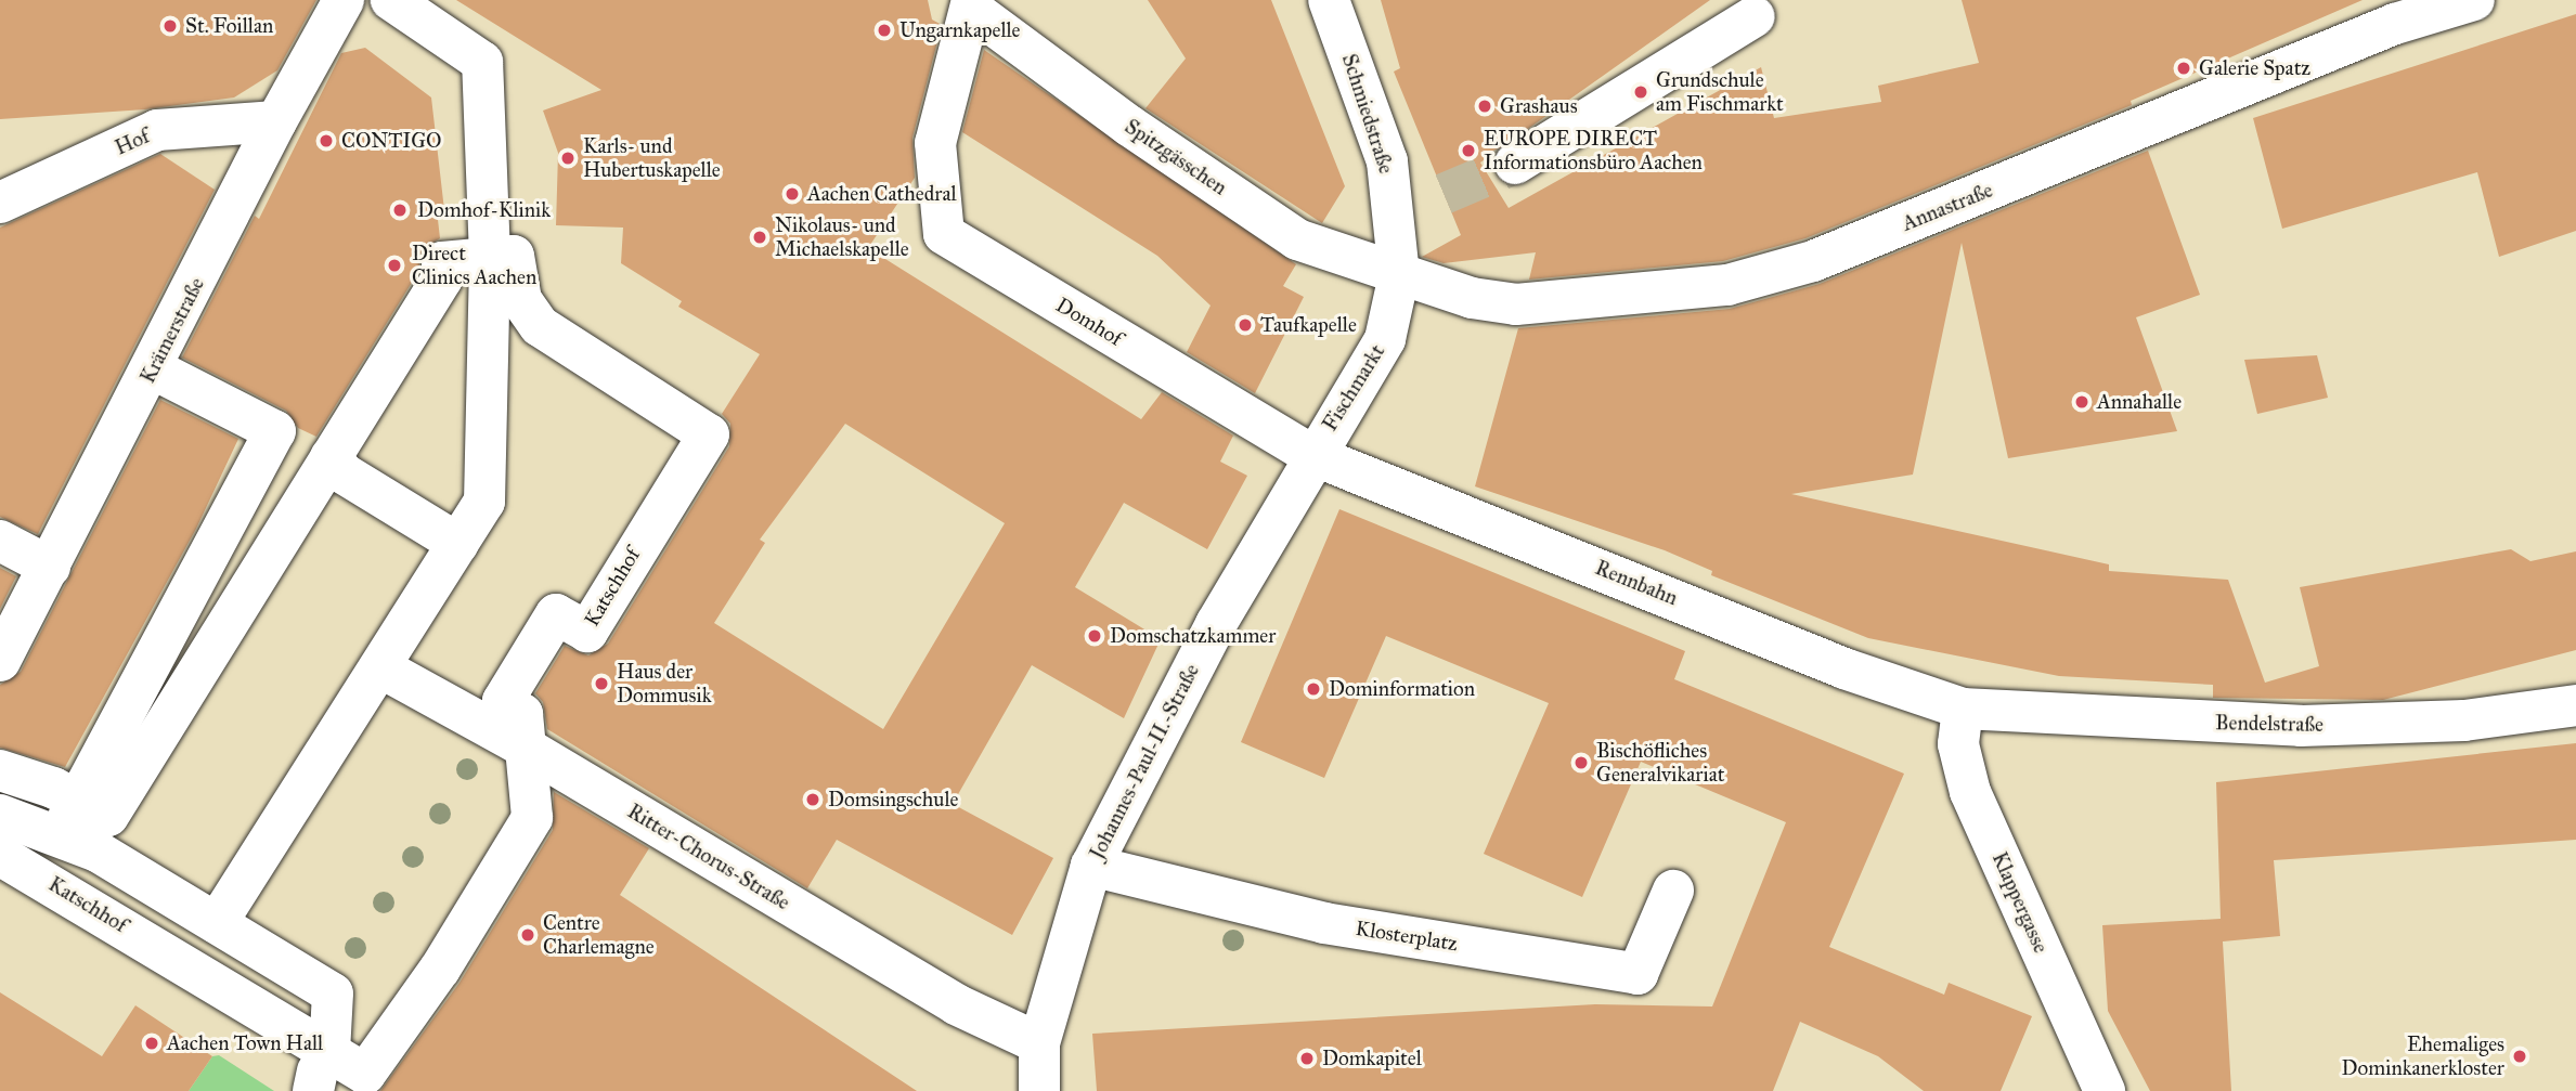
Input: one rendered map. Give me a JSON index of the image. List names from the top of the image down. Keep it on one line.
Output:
{"streets":{"street":["Schmiedstraße","Hof","Spitzgässchen","Annastraße","Domhof","Krämerstraße","Fischmarkt","Rennbahn","Katschhof","Bendelstraße","Johannes-Paul-II.-Straße","Ritter-Chorus-Straße","Klappergasse","Klosterplatz"]},"crossings":[["Schmiedstraße","Spitzgässchen"],["Schmiedstraße","Annastraße"],["Schmiedstraße","Fischmarkt"],["Hof","Krämerstraße"],["Spitzgässchen","Annastraße"],["Spitzgässchen","Domhof"],["Spitzgässchen","Fischmarkt"],["Annastraße","Fischmarkt"],["Domhof","Fischmarkt"],["Domhof","Rennbahn"],["Domhof","Johannes-Paul-II.-Straße"],["Fischmarkt","Rennbahn"],["Fischmarkt","Johannes-Paul-II.-Straße"],["Rennbahn","Bendelstraße"],["Rennbahn","Johannes-Paul-II.-Straße"],["Rennbahn","Klappergasse"],["Katschhof","Ritter-Chorus-Straße"],["Bendelstraße","Klappergasse"],["Johannes-Paul-II.-Straße","Ritter-Chorus-Straße"],["Johannes-Paul-II.-Straße","Klosterplatz"]],"places":["St. Foillan","Ungarnkapelle","Galerie Spatz","Grundschule am Fischmarkt","Grashaus","CONTIGO","EUROPE DIRECT Informationsbüro Aachen","Karls- und Hubertuskapelle","Aachen Cathedral","Domhof-Klinik","Nikolaus- und Michaelskapelle","Direct Clinics Aachen","Taufkapelle","Annahalle","Domschatzkammer","Haus der Dommusik","Dominformation","Bischöfliches Generalvikariat","Domsingschule","Centre Charlemagne","Aachen Town Hall","Ehemaliges Dominkanerkloster","Domkapitel"]}
